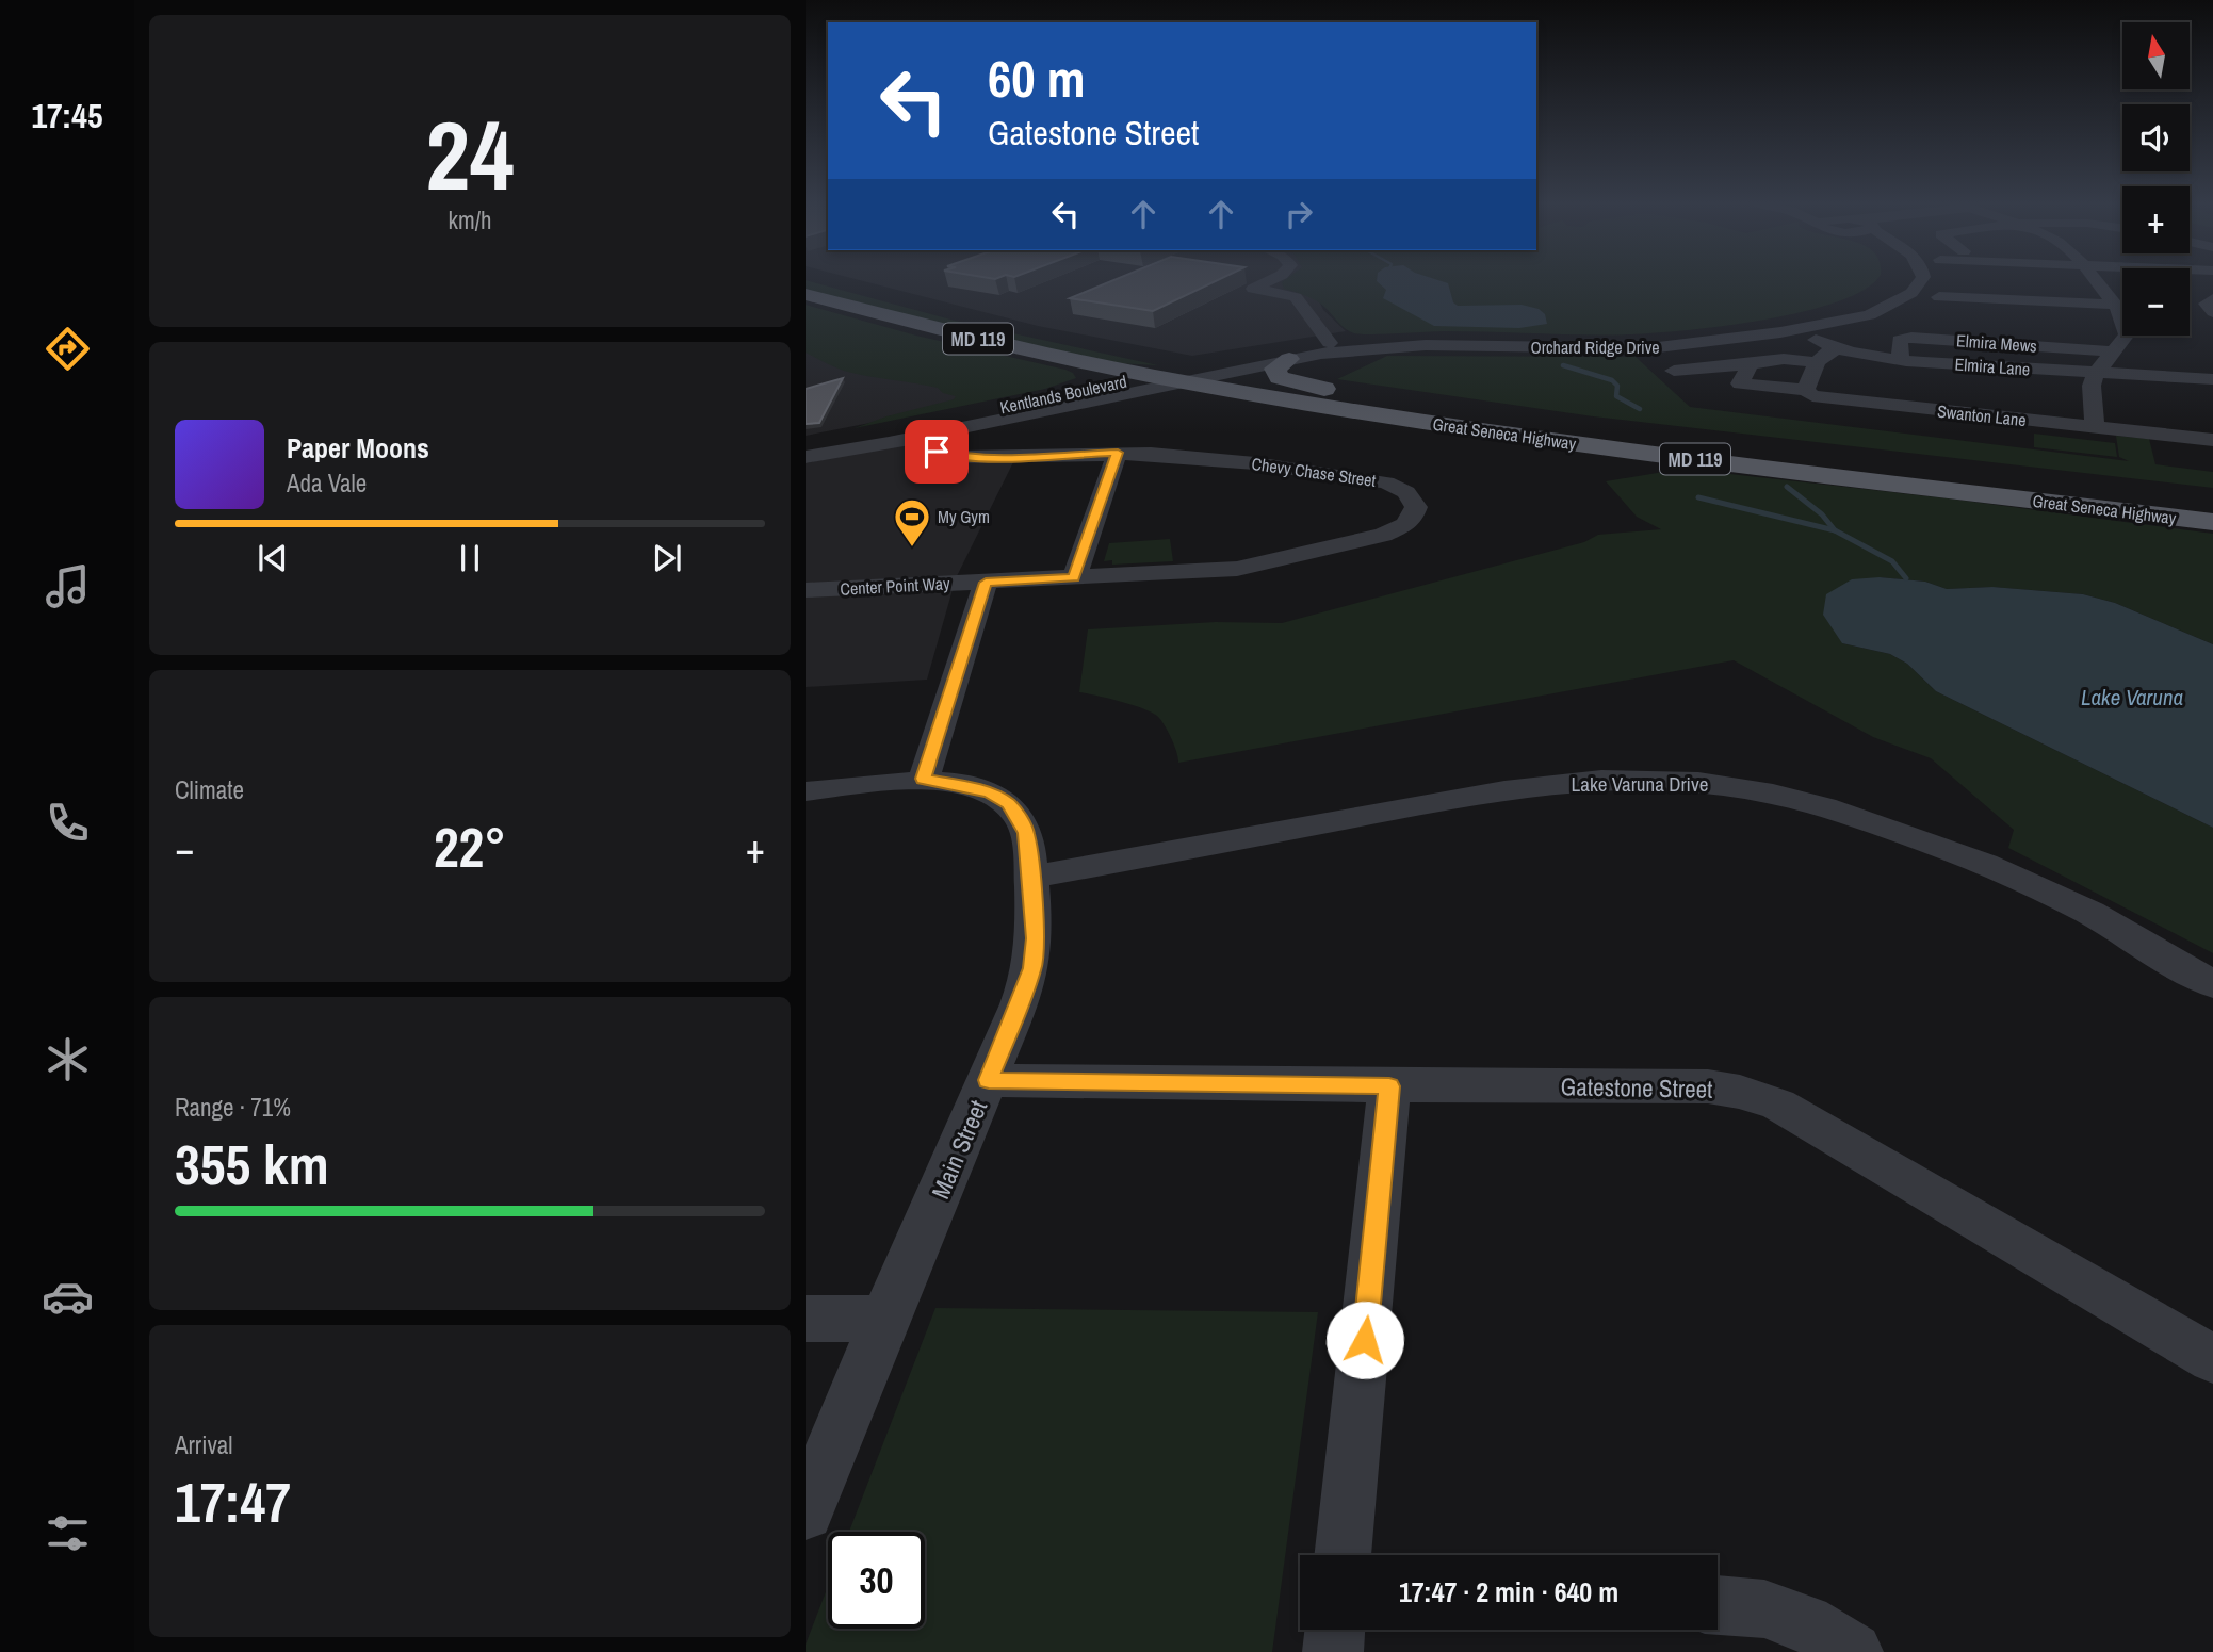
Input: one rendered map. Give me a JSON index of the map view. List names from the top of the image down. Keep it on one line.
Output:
{"streets":{"main road":["MD 119","Great Seneca Highway"],"street":["Elmira Mews","Orchard Ridge Drive","Elmira Lane","Kentlands Boulevard","Swanton Lane","Chevy Chase Street","Center Point Way","Lake Varuna Drive","Gatestone Street","Main Street"]},"crossings":[["Elmira Mews","Elmira Lane"],["Orchard Ridge Drive","Elmira Lane"],["Orchard Ridge Drive","Kentlands Boulevard"],["Orchard Ridge Drive","Great Seneca Highway"],["Kentlands Boulevard","Great Seneca Highway"],["Kentlands Boulevard","Chevy Chase Street"],["Chevy Chase Street","Center Point Way"],["Lake Varuna Drive","Main Street"],["Gatestone Street","Main Street"]],"water":["Lake Varuna"],"places":{"sports":["My Gym"]},"north":"top","page":{"tabs":"17:45","tile":[["24","km/h"],"Climate",["Range · 71%","355 km"],["Arrival","17:47"]],"map_buttons":["+","−"],"turn":["60 m","Gatestone Street"],"song":["Paper Moons","Ada Vale"],"heat":["−","22°","+"],"limit":"30","trip":"17:47 · 2 min · 640 m"}}
